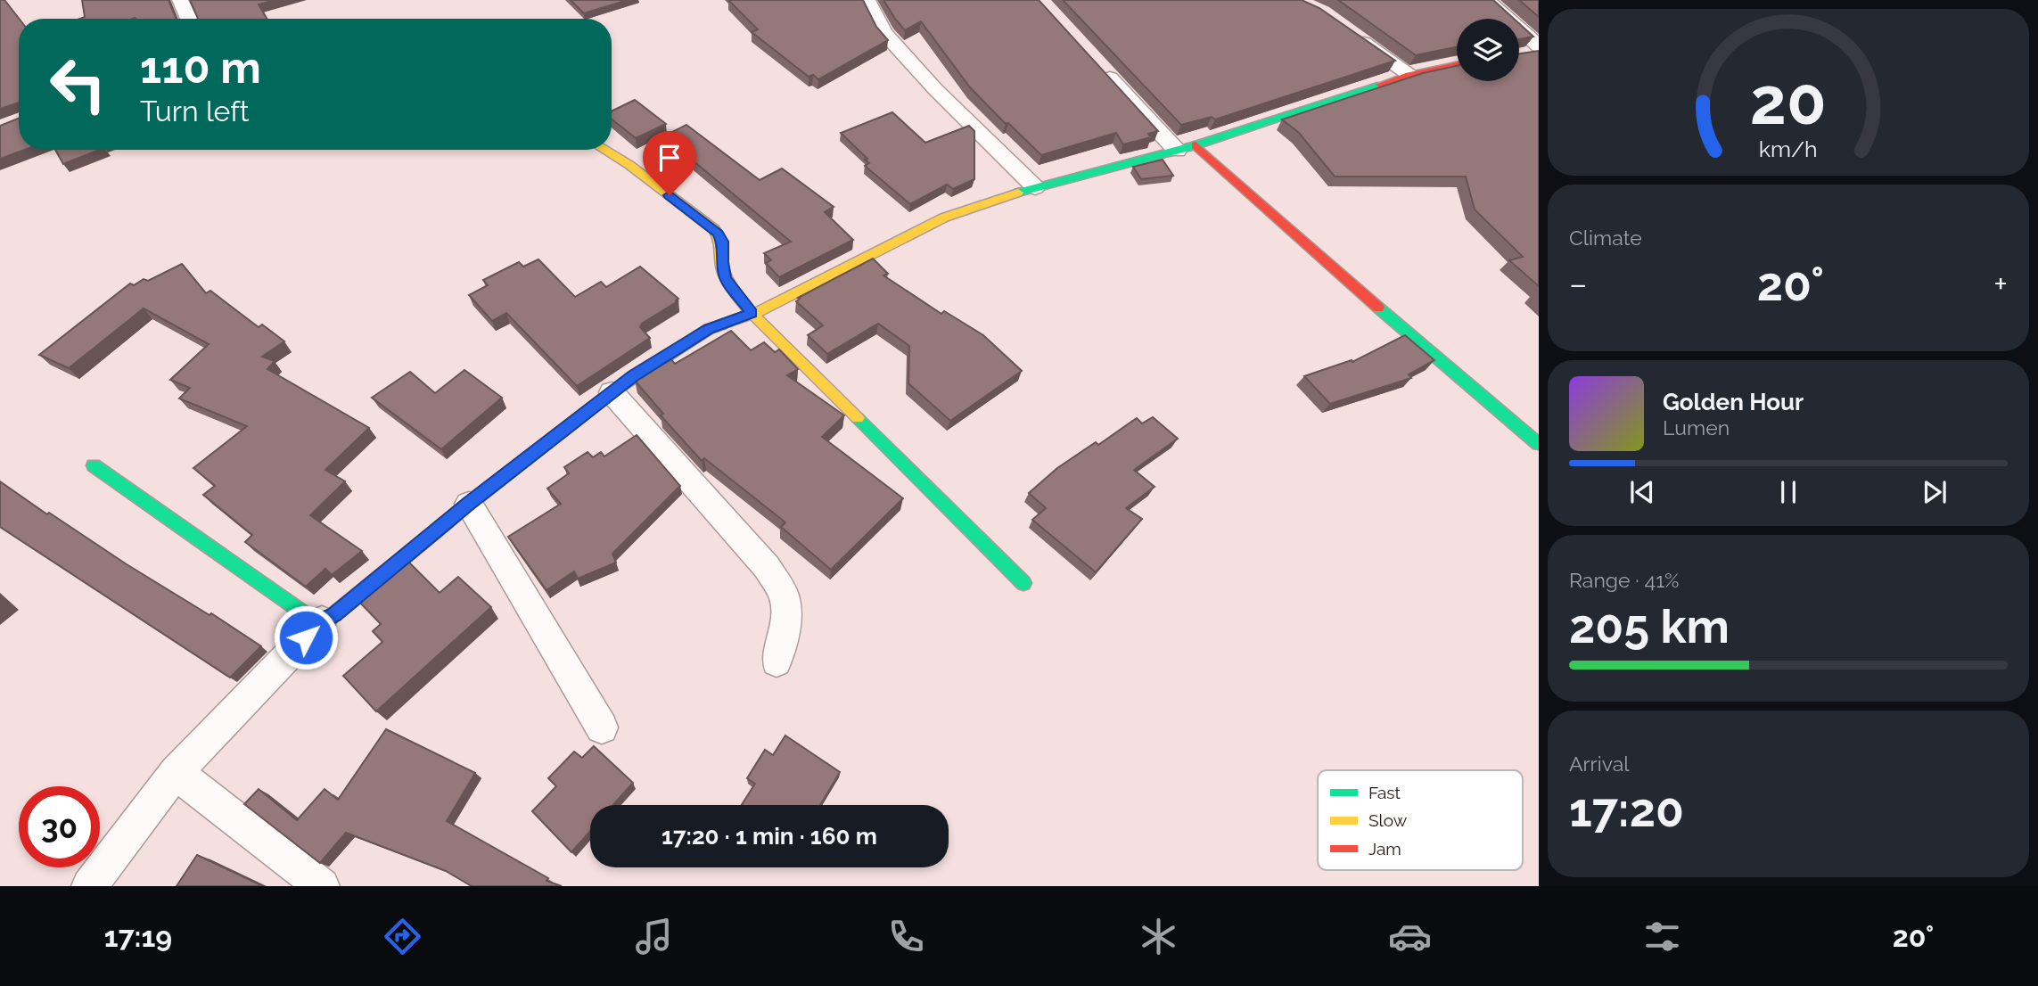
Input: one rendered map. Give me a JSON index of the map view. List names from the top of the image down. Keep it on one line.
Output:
{"legend":["Fast","Slow","Jam"],"page":{"turn":["110 m","Turn left"],"tile":["Climate",["Range · 41%","205 km"],["Arrival","17:20"]],"heat":["−","20°","+"],"song":["Golden Hour","Lumen"],"limit":"30","trip":"17:20 · 1 min · 160 m","tabs":["17:19","20°"],"gauge":["20","km/h"]}}
